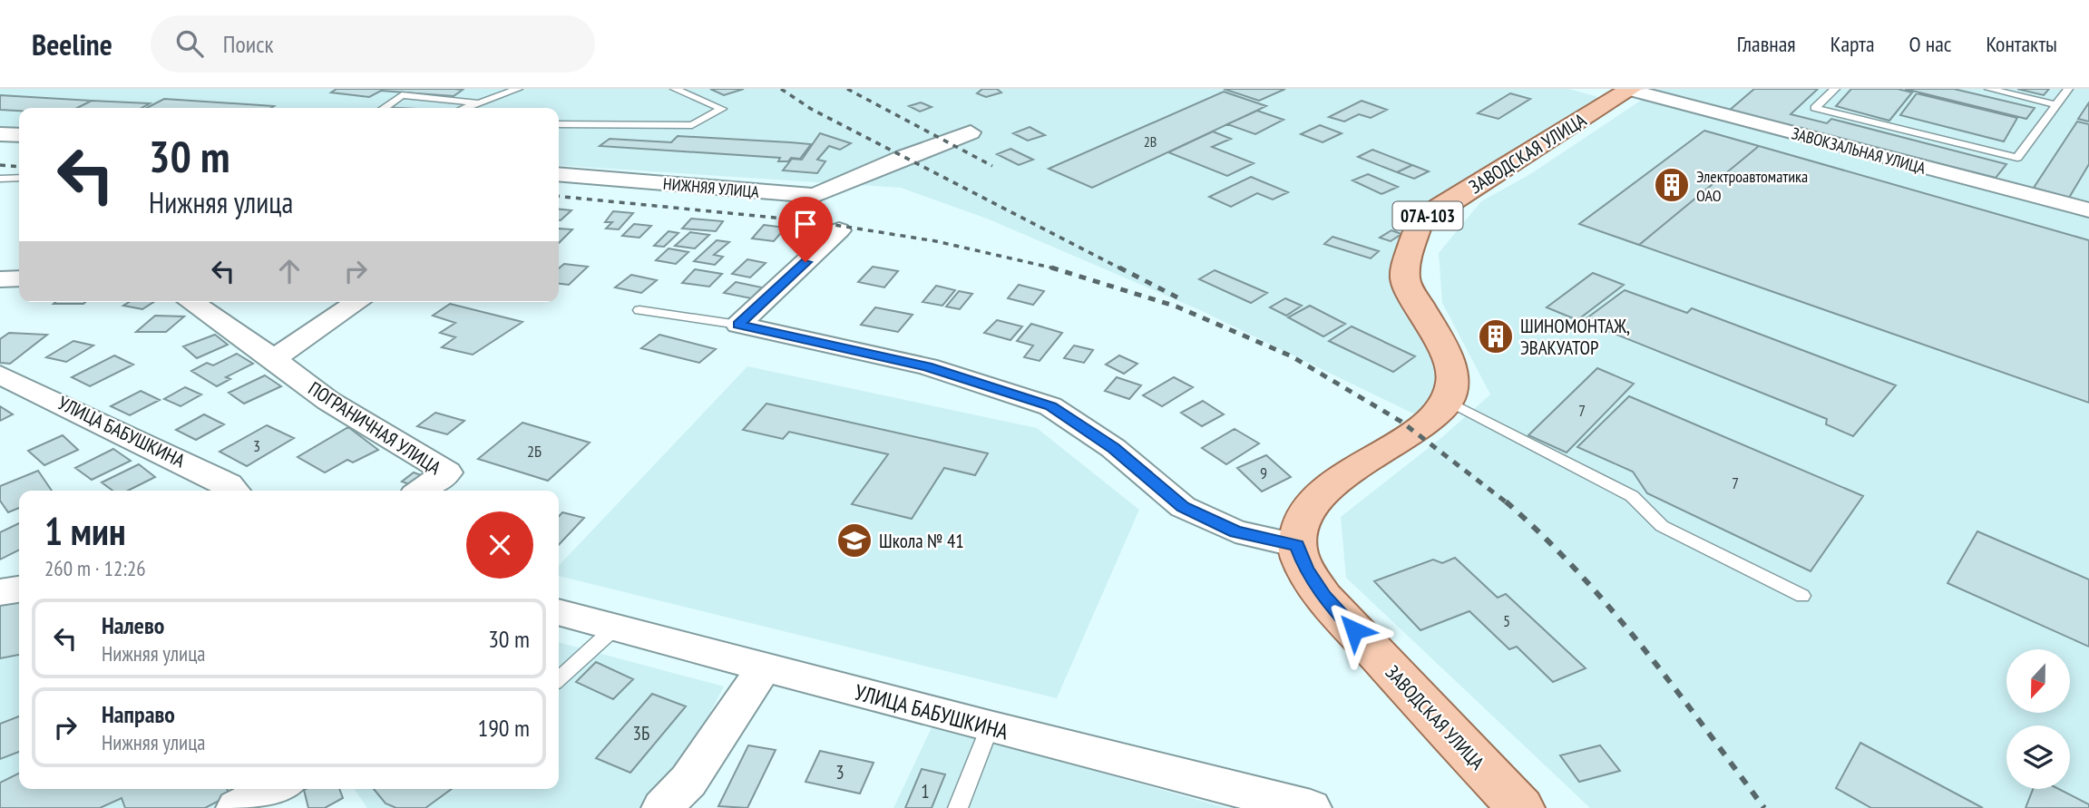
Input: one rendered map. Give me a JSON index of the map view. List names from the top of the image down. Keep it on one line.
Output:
{"streets":{"main road":["ЗАВОДСКАЯ УЛИЦА","07А-103"],"street":["ЗАВОКЗАЛЬНАЯ УЛИЦА","НИЖНЯЯ УЛИЦА","ПОГРАНИЧНАЯ УЛИЦА","УЛИЦА БАБУШКИНА"]},"crossings":[["ЗАВОКЗАЛЬНАЯ УЛИЦА","ЗАВОДСКАЯ УЛИЦА"]],"places":{"building":["Электроавтоматика ОАО","ШИНОМОНТАЖ, ЭВАКУАТОР"],"school or university":["Школа № 41"]},"house_numbers":["2В","7","3","2Б","9","7","5","3Б","3","1"],"north":"bottom","page":{"header":"Beeline","search":"Поиск","nav":["Главная","Карта","О нас","Контакты"],"turn":["30 m","Нижняя улица"],"heading":["1 мин","260 m · 12:26"],"list":[{"name":"Налево","note":"Нижняя улица","value":"30 m"},{"name":"Направо","note":"Нижняя улица","value":"190 m"}]}}
